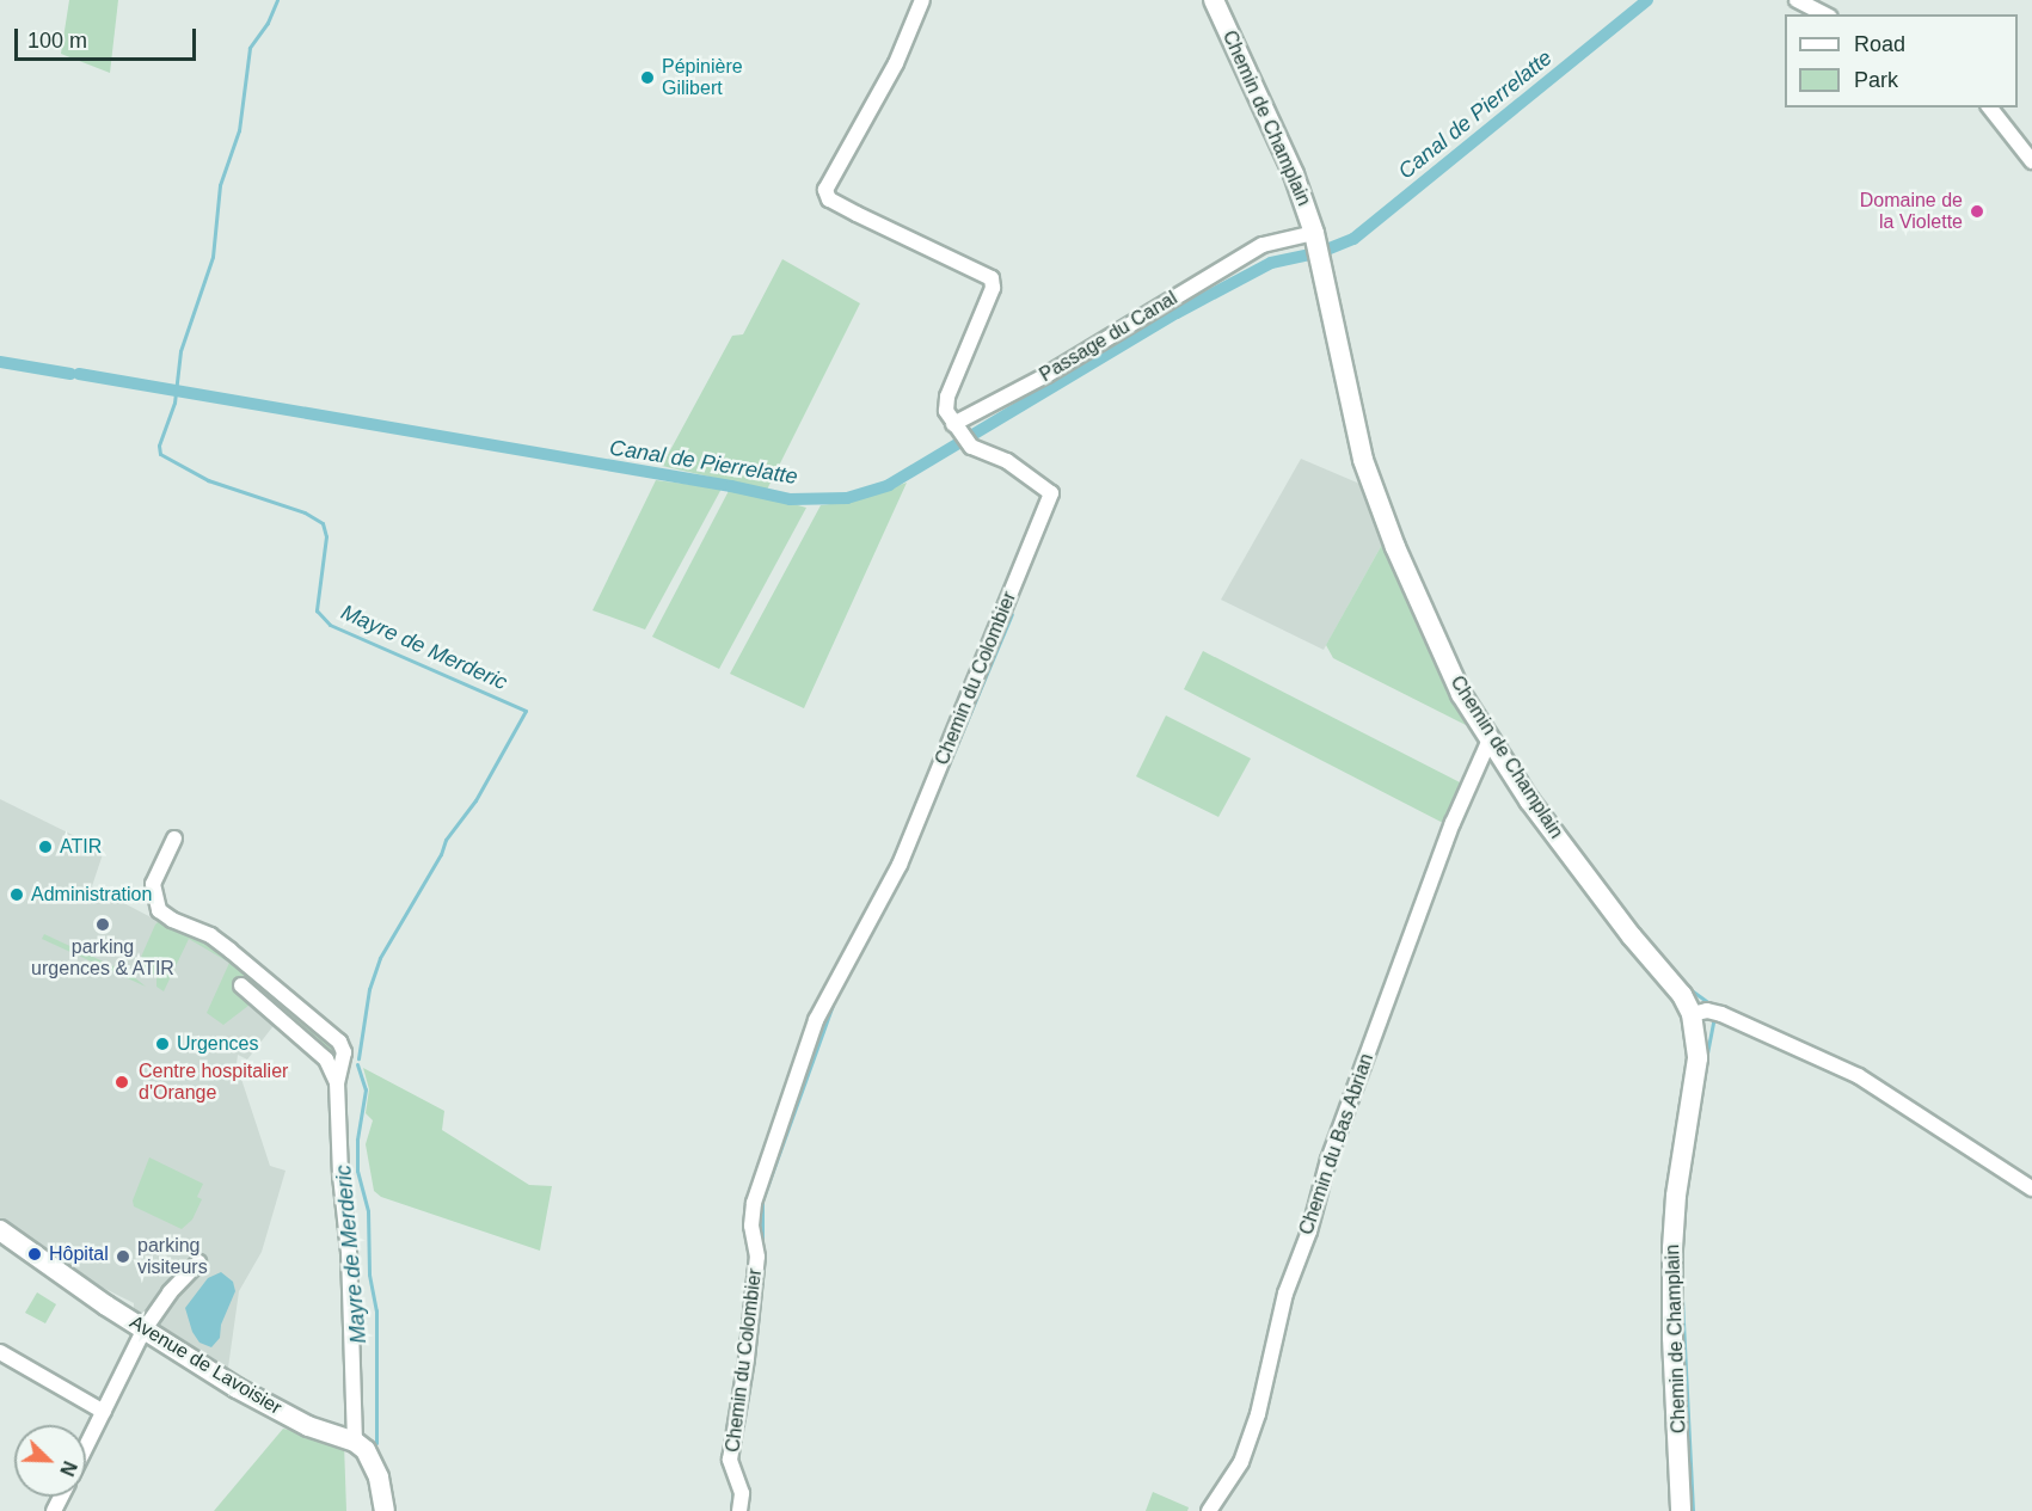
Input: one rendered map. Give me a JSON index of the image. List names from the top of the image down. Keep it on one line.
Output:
{"streets":{"street":["Chemin de Champlain","Passage du Canal","Chemin du Colombier","Chemin du Bas Abrian","Avenue de Lavoisier"]},"crossings":[["Chemin de Champlain","Passage du Canal"],["Chemin de Champlain","Chemin du Bas Abrian"],["Passage du Canal","Chemin du Colombier"]],"water":["Canal de Pierrelatte","Mayre de Merderic"],"places":["Pépinière Gilibert","Domaine de la Violette","ATIR","Administration","parking urgences & ATIR","Urgences","Centre hospitalier d'Orange","Hôpital","parking visiteurs"],"legend":["Road","Park"],"scale_bar":"100 m","north":"bottom right"}
